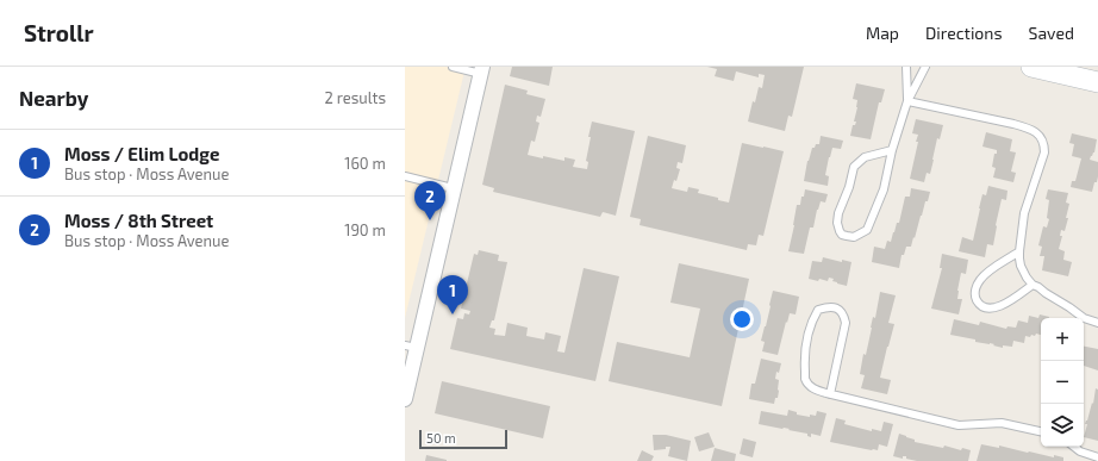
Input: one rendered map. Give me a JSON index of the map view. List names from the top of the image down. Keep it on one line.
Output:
{"scale_bar":"50 m","page":{"header":"Strollr","nav":["Map","Directions","Saved"],"heading":["Nearby","2 results"],"list":[{"mark":"1","name":"Moss / Elim Lodge","note":"Bus stop · Moss Avenue","value":"160 m"},{"mark":"2","name":"Moss / 8th Street","note":"Bus stop · Moss Avenue","value":"190 m"}],"pins":["2","1"],"map_buttons":["+","−"],"scale":"50 m"}}
